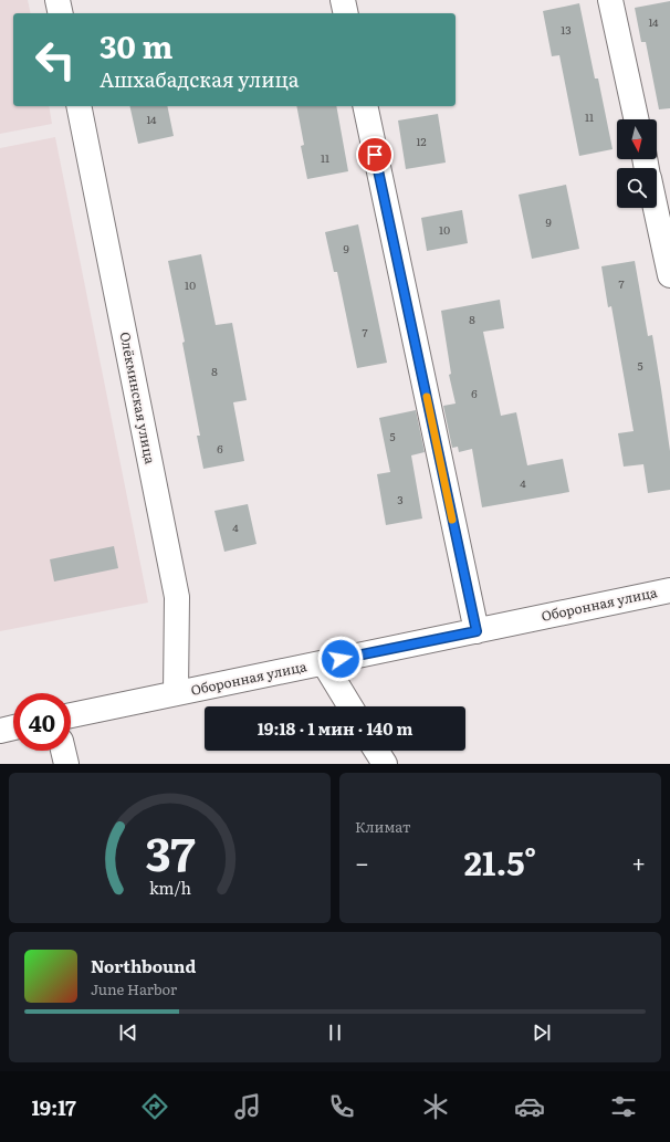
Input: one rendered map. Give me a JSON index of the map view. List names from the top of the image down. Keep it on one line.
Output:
{"streets":{"street":["Олёкминская улица","Оборонная улица"]},"crossings":[["Олёкминская улица","Оборонная улица"]],"house_numbers":["14","13","11","14","12","11","9","10","9","7","10","8","7","5","8","6","5","6","4","3","4"],"north":"bottom","page":{"turn":["30 m","Ашхабадская улица"],"limit":"40","trip":"19:18 · 1 мин · 140 m","tile":"Климат","heat":["−","21.5°","+"],"song":["Northbound","June Harbor"],"tabs":"19:17","gauge":["37","km/h"]}}
